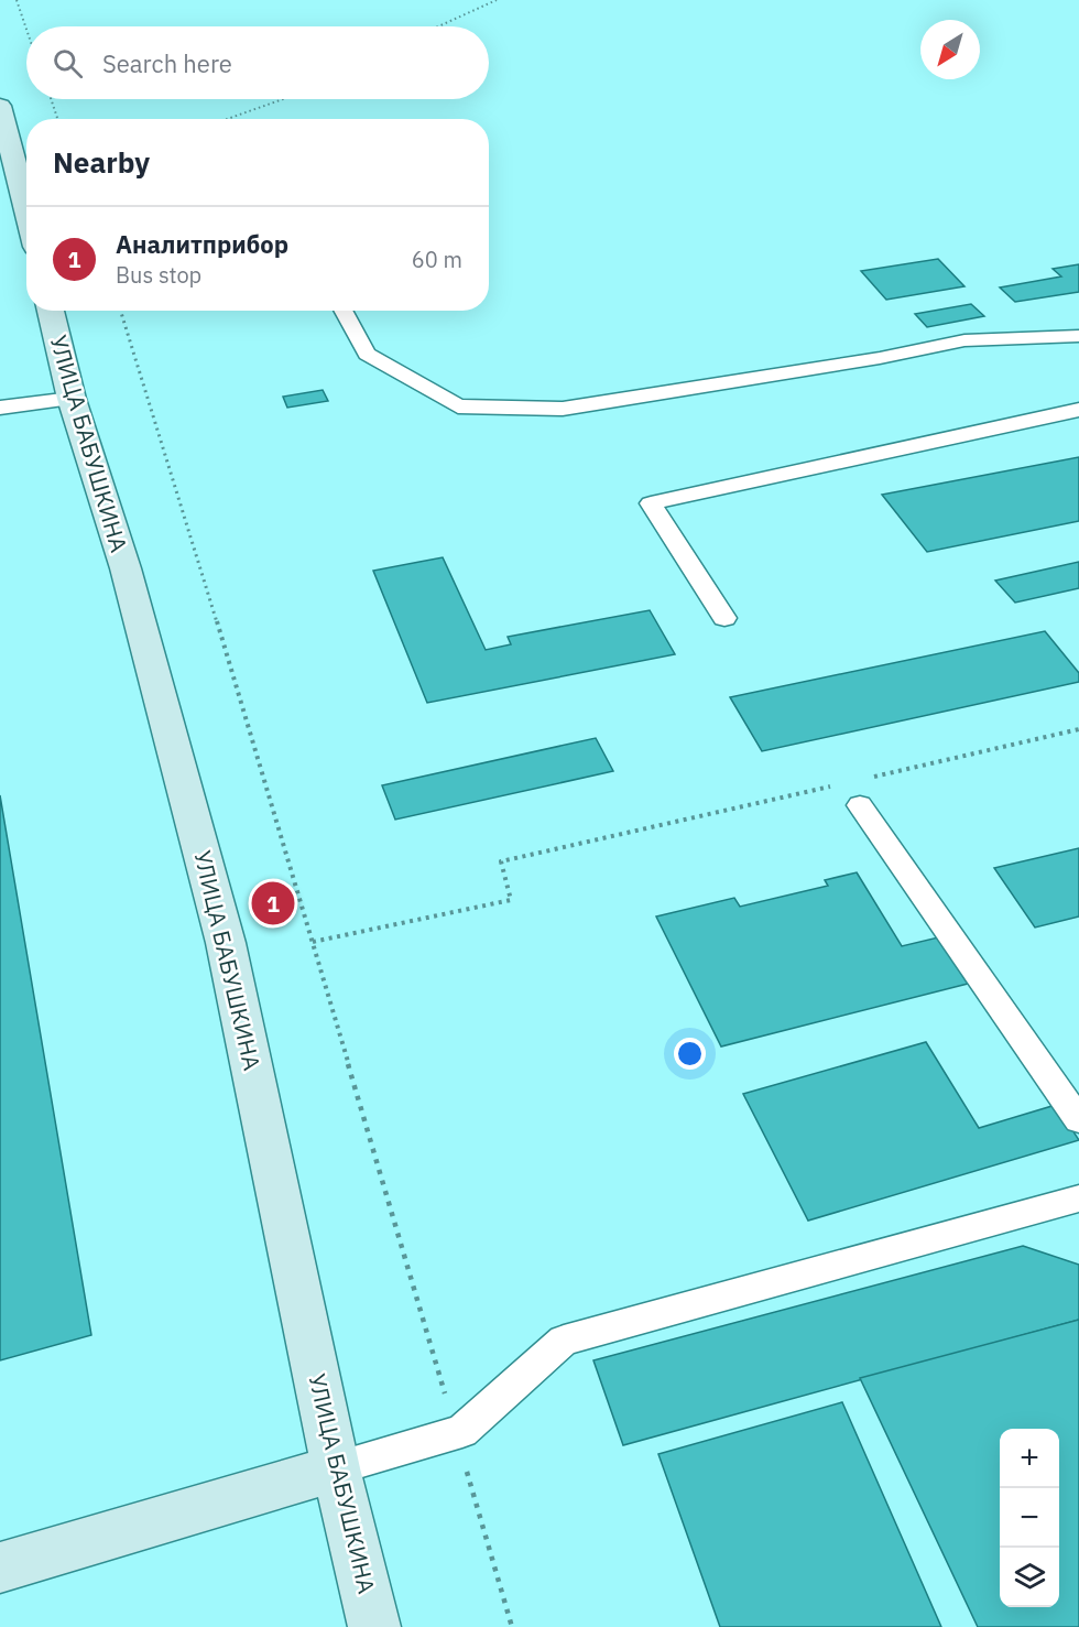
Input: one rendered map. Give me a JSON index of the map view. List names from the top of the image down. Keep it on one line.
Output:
{"streets":{"main road":["УЛИЦА БАБУШКИНА"]},"north":"bottom left","page":{"search":"Search here","heading":"Nearby","list":[{"mark":"1","name":"Аналитприбор","note":"Bus stop","value":"60 m"}],"pins":"1","map_buttons":["+","−"]}}
